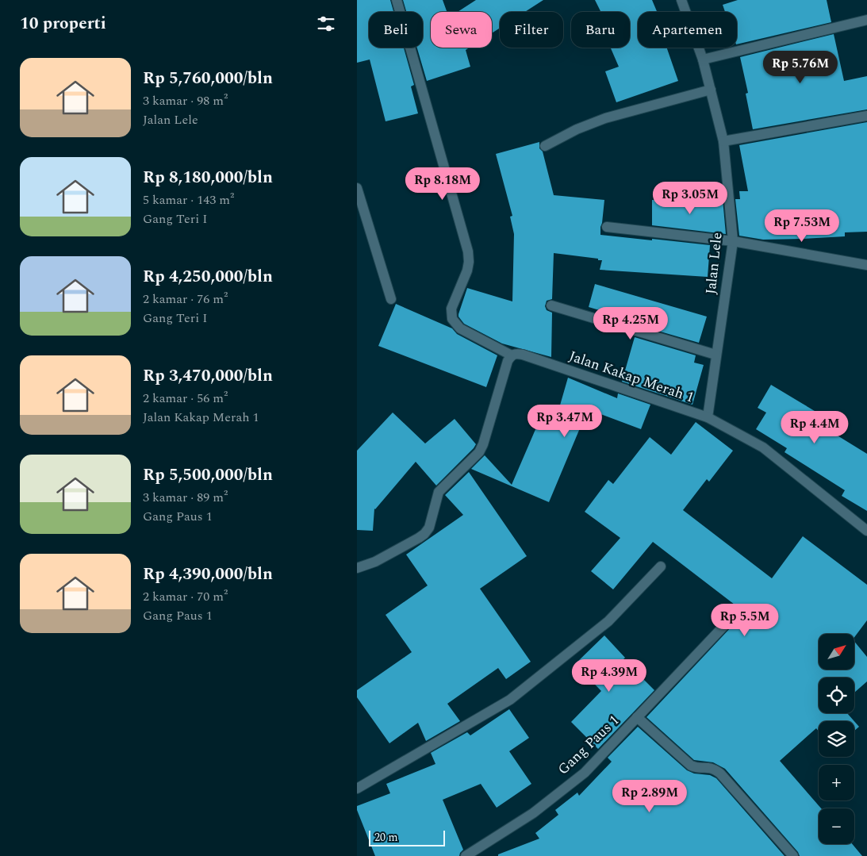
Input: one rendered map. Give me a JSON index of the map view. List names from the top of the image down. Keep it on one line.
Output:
{"streets":{"street":["Jalan Lele","Jalan Kakap Merah 1","Gang Paus 1"]},"crossings":[["Jalan Lele","Jalan Kakap Merah 1"]],"scale_bar":"20 m","north":"top right","page":{"heading":"10 properti","chip":["Beli","Sewa","Filter","Baru","Apartemen"],"list":[{"name":"Rp 5,760,000/bln","note":"3 kamar · 98 m² · Jalan Lele"},{"name":"Rp 8,180,000/bln","note":"5 kamar · 143 m² · Gang Teri I"},{"name":"Rp 4,250,000/bln","note":"2 kamar · 76 m² · Gang Teri I"},{"name":"Rp 3,470,000/bln","note":"2 kamar · 56 m² · Jalan Kakap Merah 1"},{"name":"Rp 5,500,000/bln","note":"3 kamar · 89 m² · Gang Paus 1"},{"name":"Rp 4,390,000/bln","note":"2 kamar · 70 m² · Gang Paus 1"}],"price":["Rp 5.76M","Rp 8.18M","Rp 3.05M","Rp 7.53M","Rp 4.25M","Rp 3.47M","Rp 4.4M","Rp 5.5M","Rp 4.39M","Rp 2.89M"],"map_buttons":["+","−"],"scale":"20 m"}}
